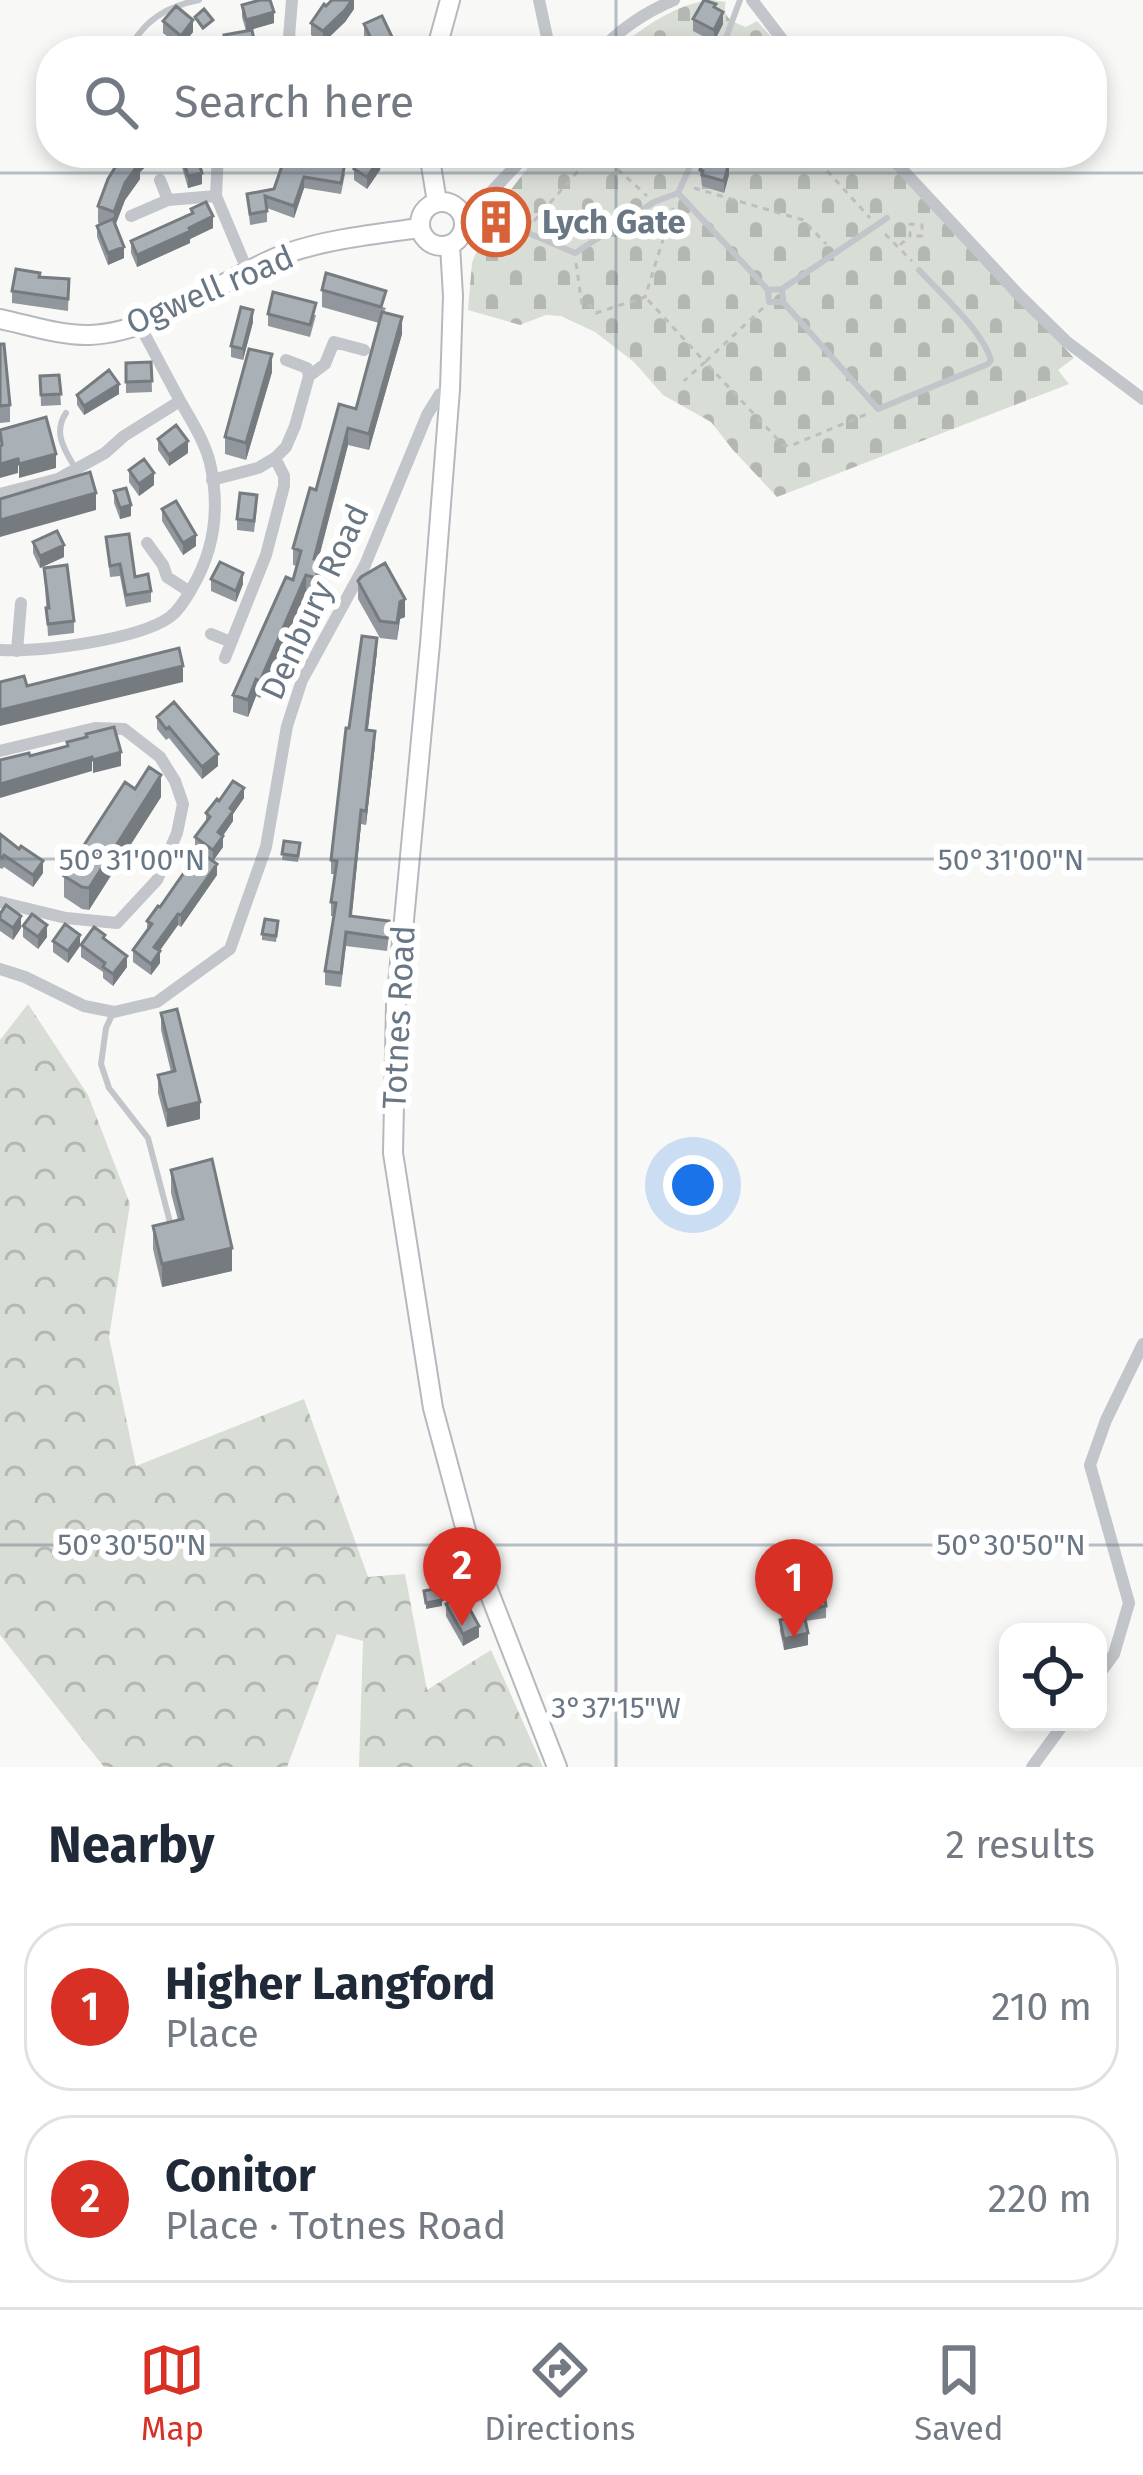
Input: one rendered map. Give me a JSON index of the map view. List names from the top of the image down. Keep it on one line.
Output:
{"streets":{"main road":["Ogwell road","Totnes Road"],"street":["Denbury Road"]},"crossings":[["Ogwell road","Totnes Road"],["Denbury Road","Totnes Road"]],"places":{"building":["Lych Gate"]},"page":{"search":"Search here","pins":["2","1"],"heading":["Nearby","2 results"],"list":[{"mark":"1","name":"Higher Langford","note":"Place","value":"210 m"},{"mark":"2","name":"Conitor","note":"Place · Totnes Road","value":"220 m"}],"nav":["Map","Directions","Saved"]},"coordinates":["50°31'00\"N","50°30'50\"N","3°37'15\"W"]}
